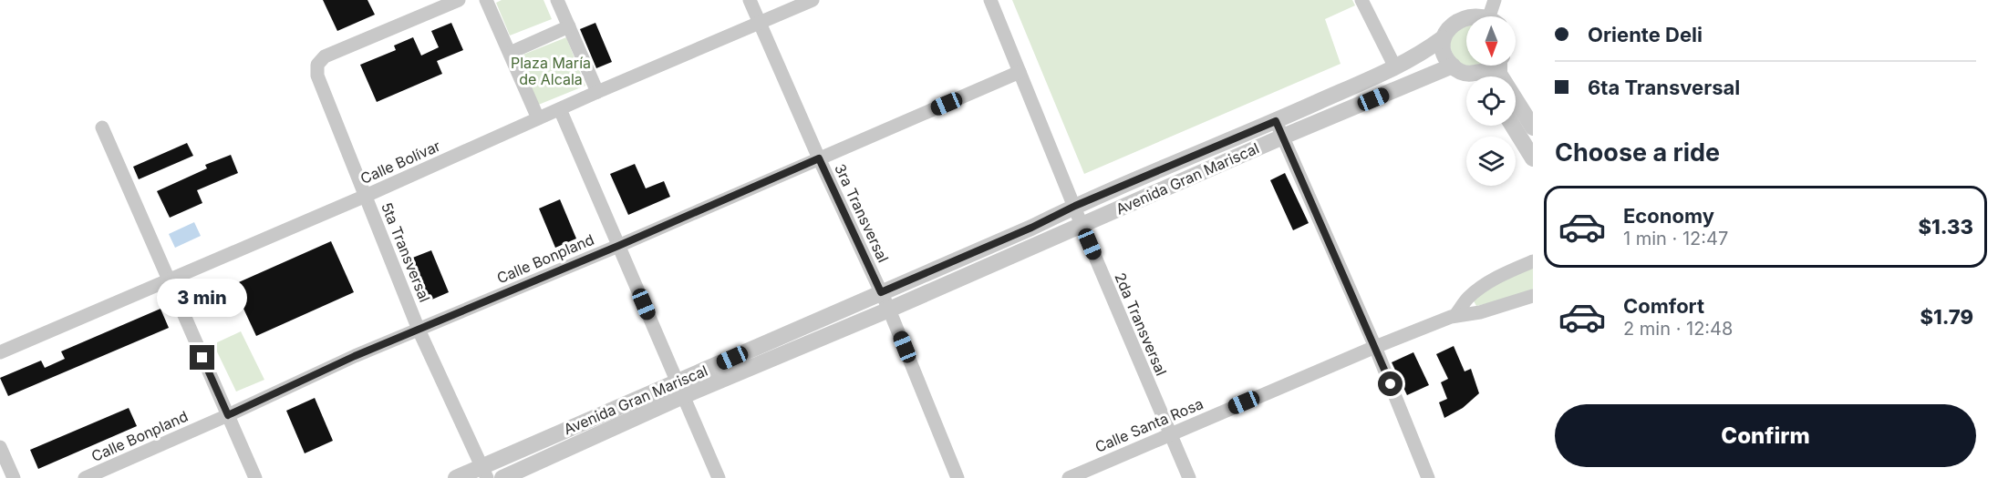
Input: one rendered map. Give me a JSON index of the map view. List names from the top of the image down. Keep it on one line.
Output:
{"streets":{"street":["Calle Bolívar","Avenida Gran Mariscal","3ra Transversal","5ta Transversal","Calle Bonpland","2da Transversal","Calle Santa Rosa"]},"crossings":[["Calle Bolívar","3ra Transversal"],["Calle Bolívar","5ta Transversal"],["Avenida Gran Mariscal","3ra Transversal"],["Avenida Gran Mariscal","5ta Transversal"],["Avenida Gran Mariscal","2da Transversal"],["3ra Transversal","Calle Bonpland"],["5ta Transversal","Calle Bonpland"],["Calle Bonpland","2da Transversal"],["2da Transversal","Calle Santa Rosa"]],"parks":["Plaza María de Alcala"],"north":"bottom","page":{"banner":["Oriente Deli","6ta Transversal"],"heading":"Choose a ride","list":[{"name":"Economy","note":"1 min · 12:47","value":"$1.33"},{"name":"Comfort","note":"2 min · 12:48","value":"$1.79"}],"bubble":"3 min","buttons":"Confirm"}}
